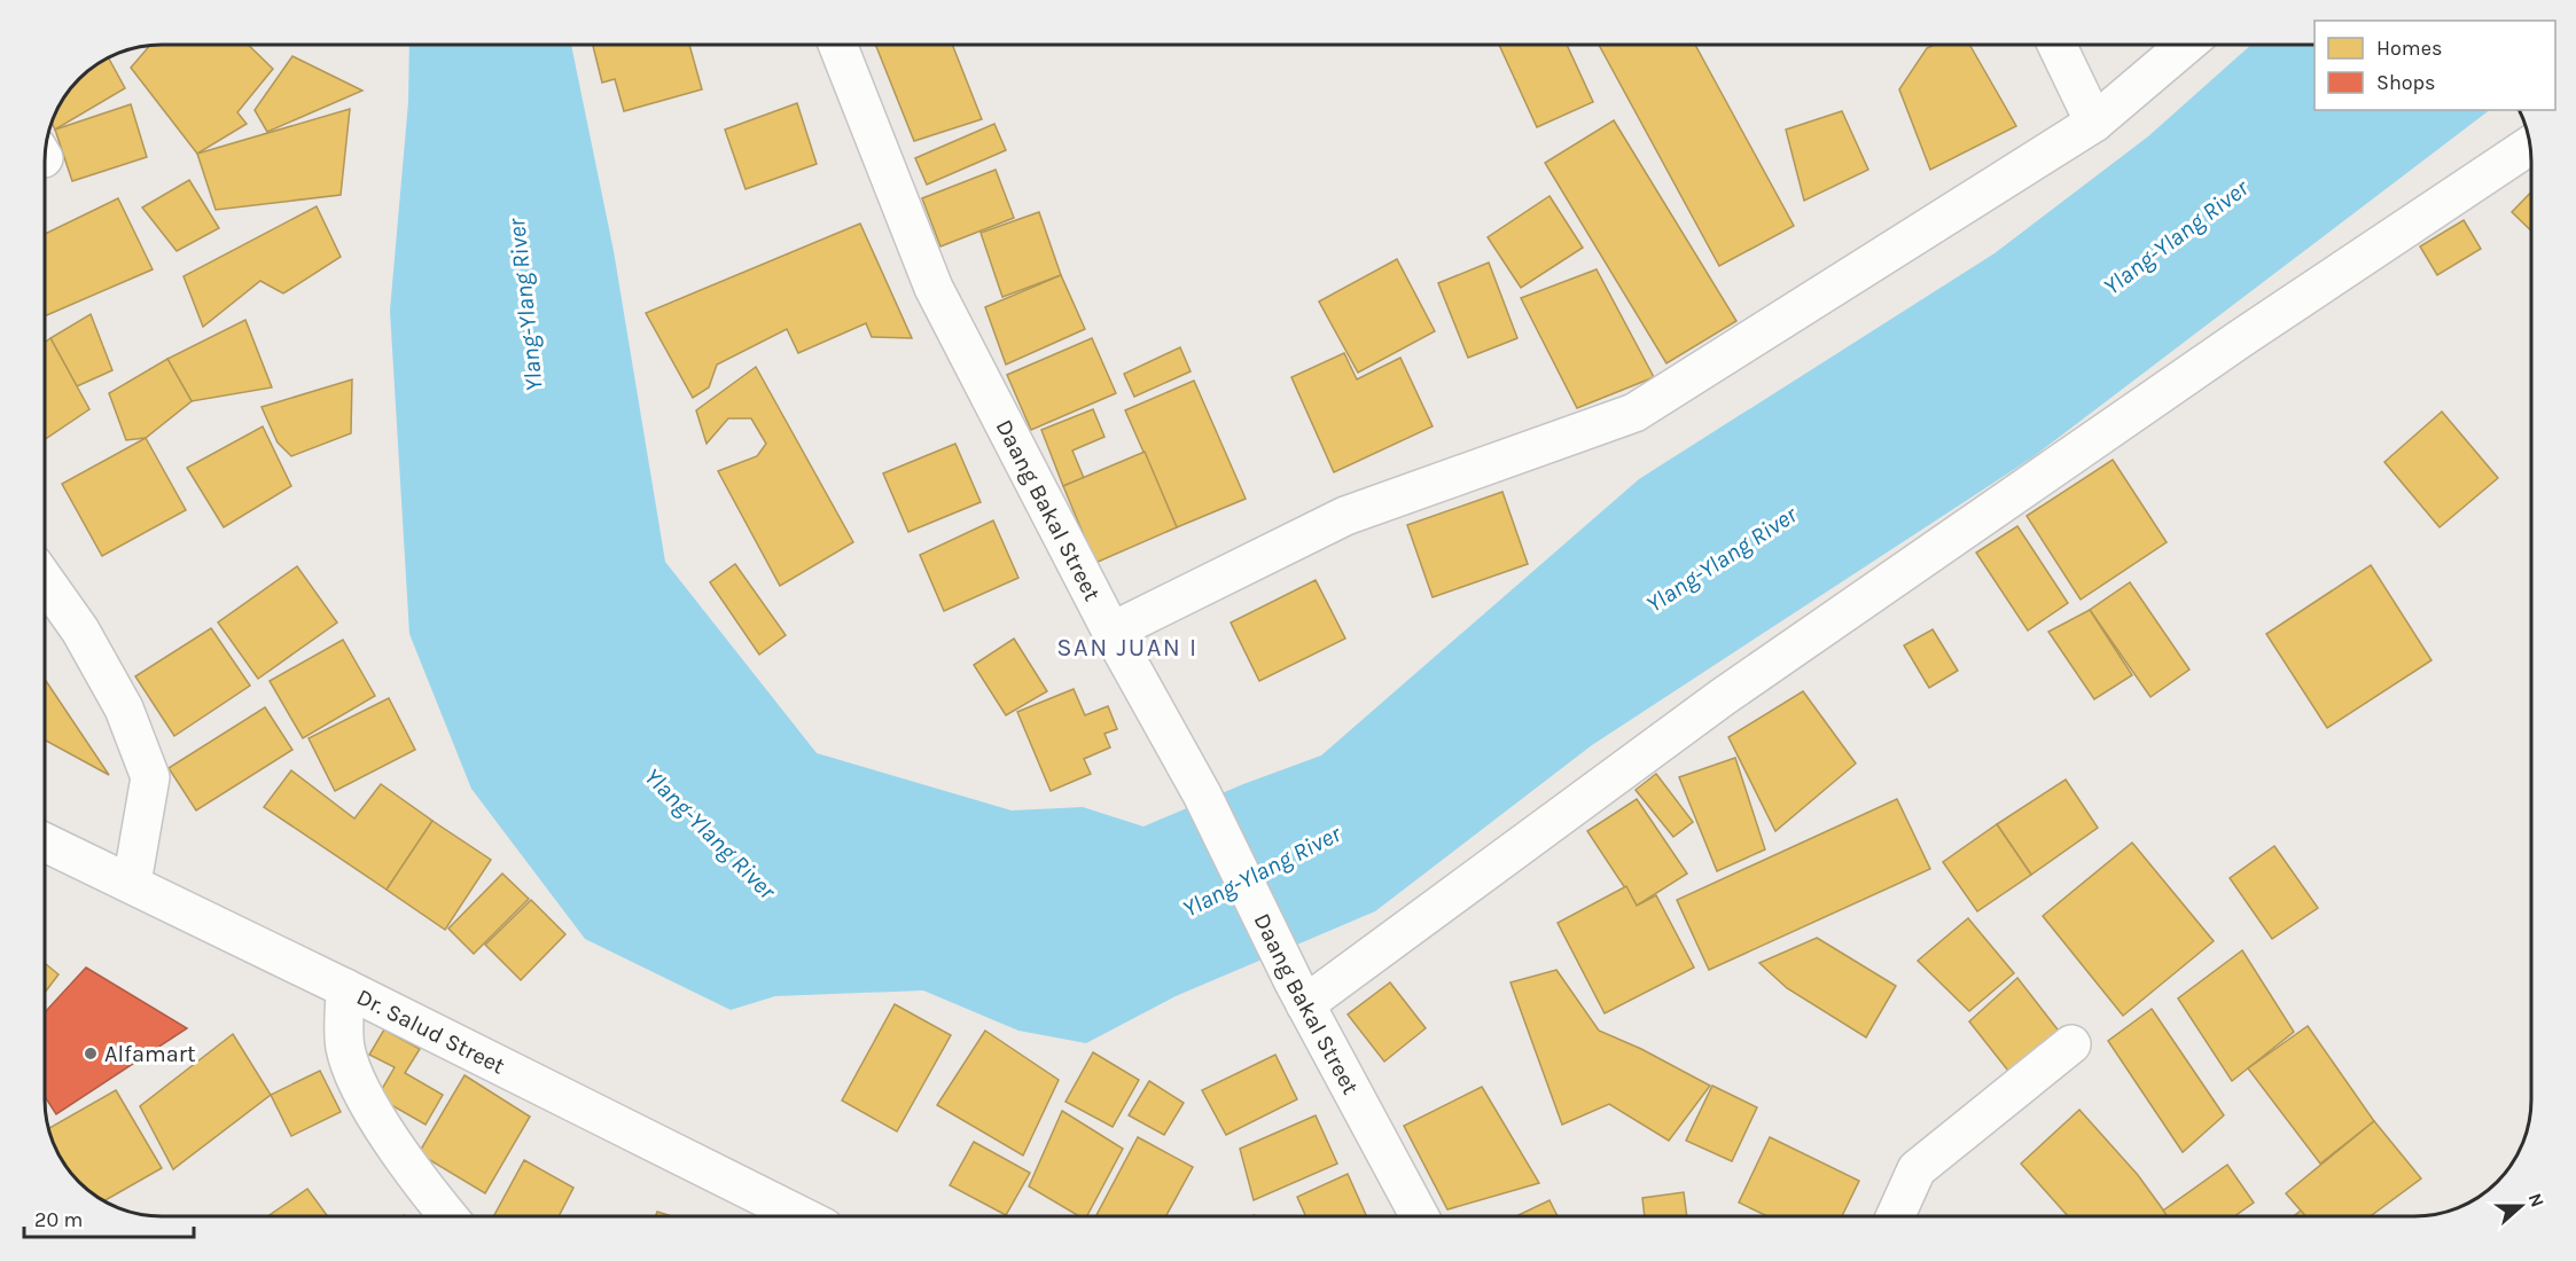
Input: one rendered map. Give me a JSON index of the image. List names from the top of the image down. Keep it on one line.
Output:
{"streets":{"street":["Daang Bakal Street","Dr. Salud Street"]},"districts":["SAN JUAN I"],"water":["Ylang-Ylang River"],"places":["Alfamart"],"legend":["Homes","Shops"],"scale_bar":"20 m","north":"right"}
